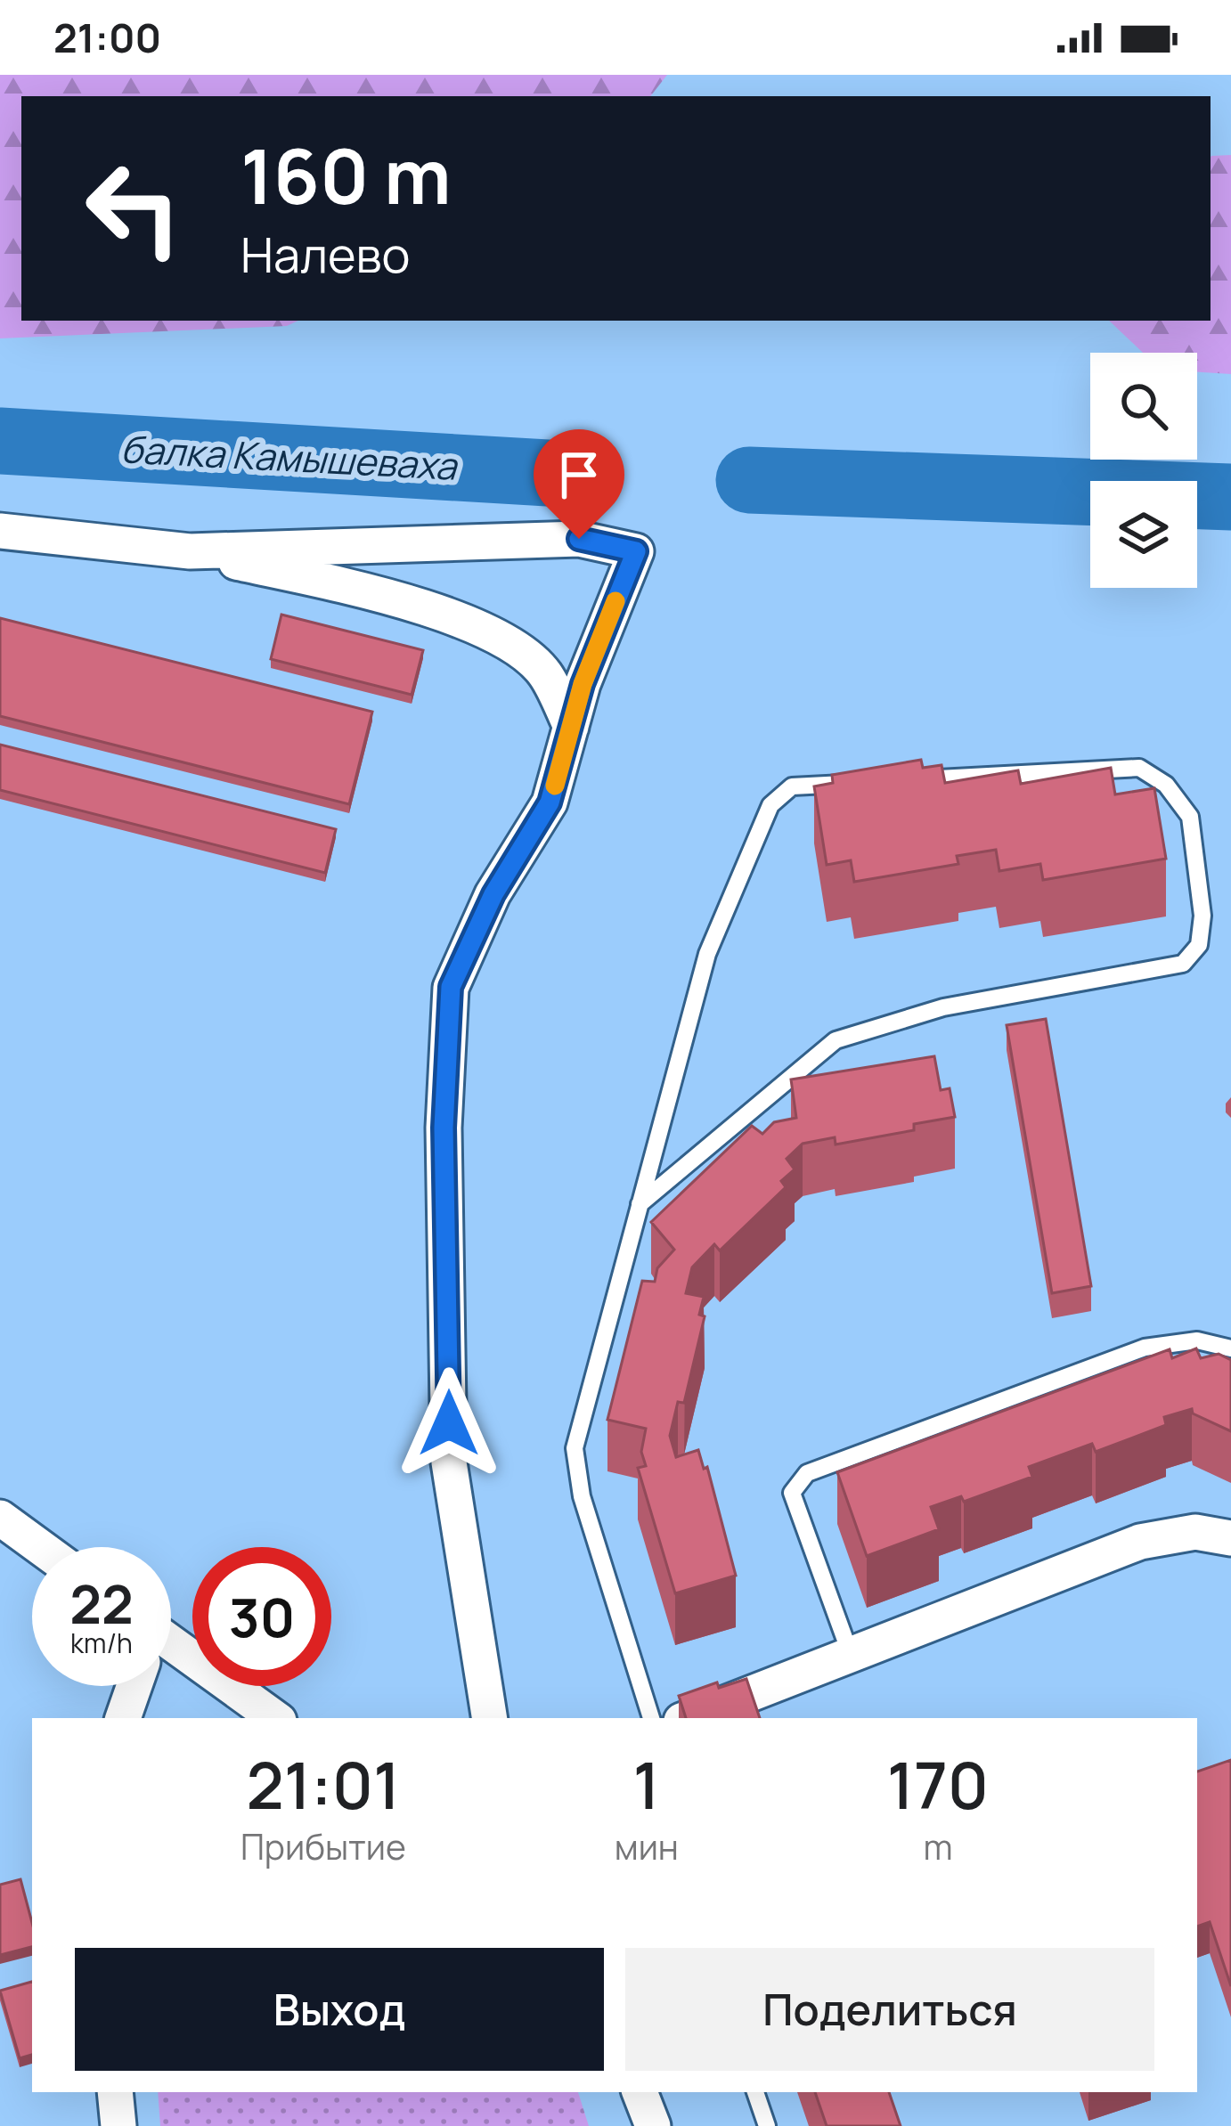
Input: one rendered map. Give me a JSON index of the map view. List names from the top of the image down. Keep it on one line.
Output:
{"water":["балка Камышеваха"],"page":{"status":"21:00","turn":["160 m","Налево"],"speed":"22 km/h","limit":"30","eta":["21:01","Прибытие","1","мин","170","m"],"buttons":["Выход","Поделиться"]}}
